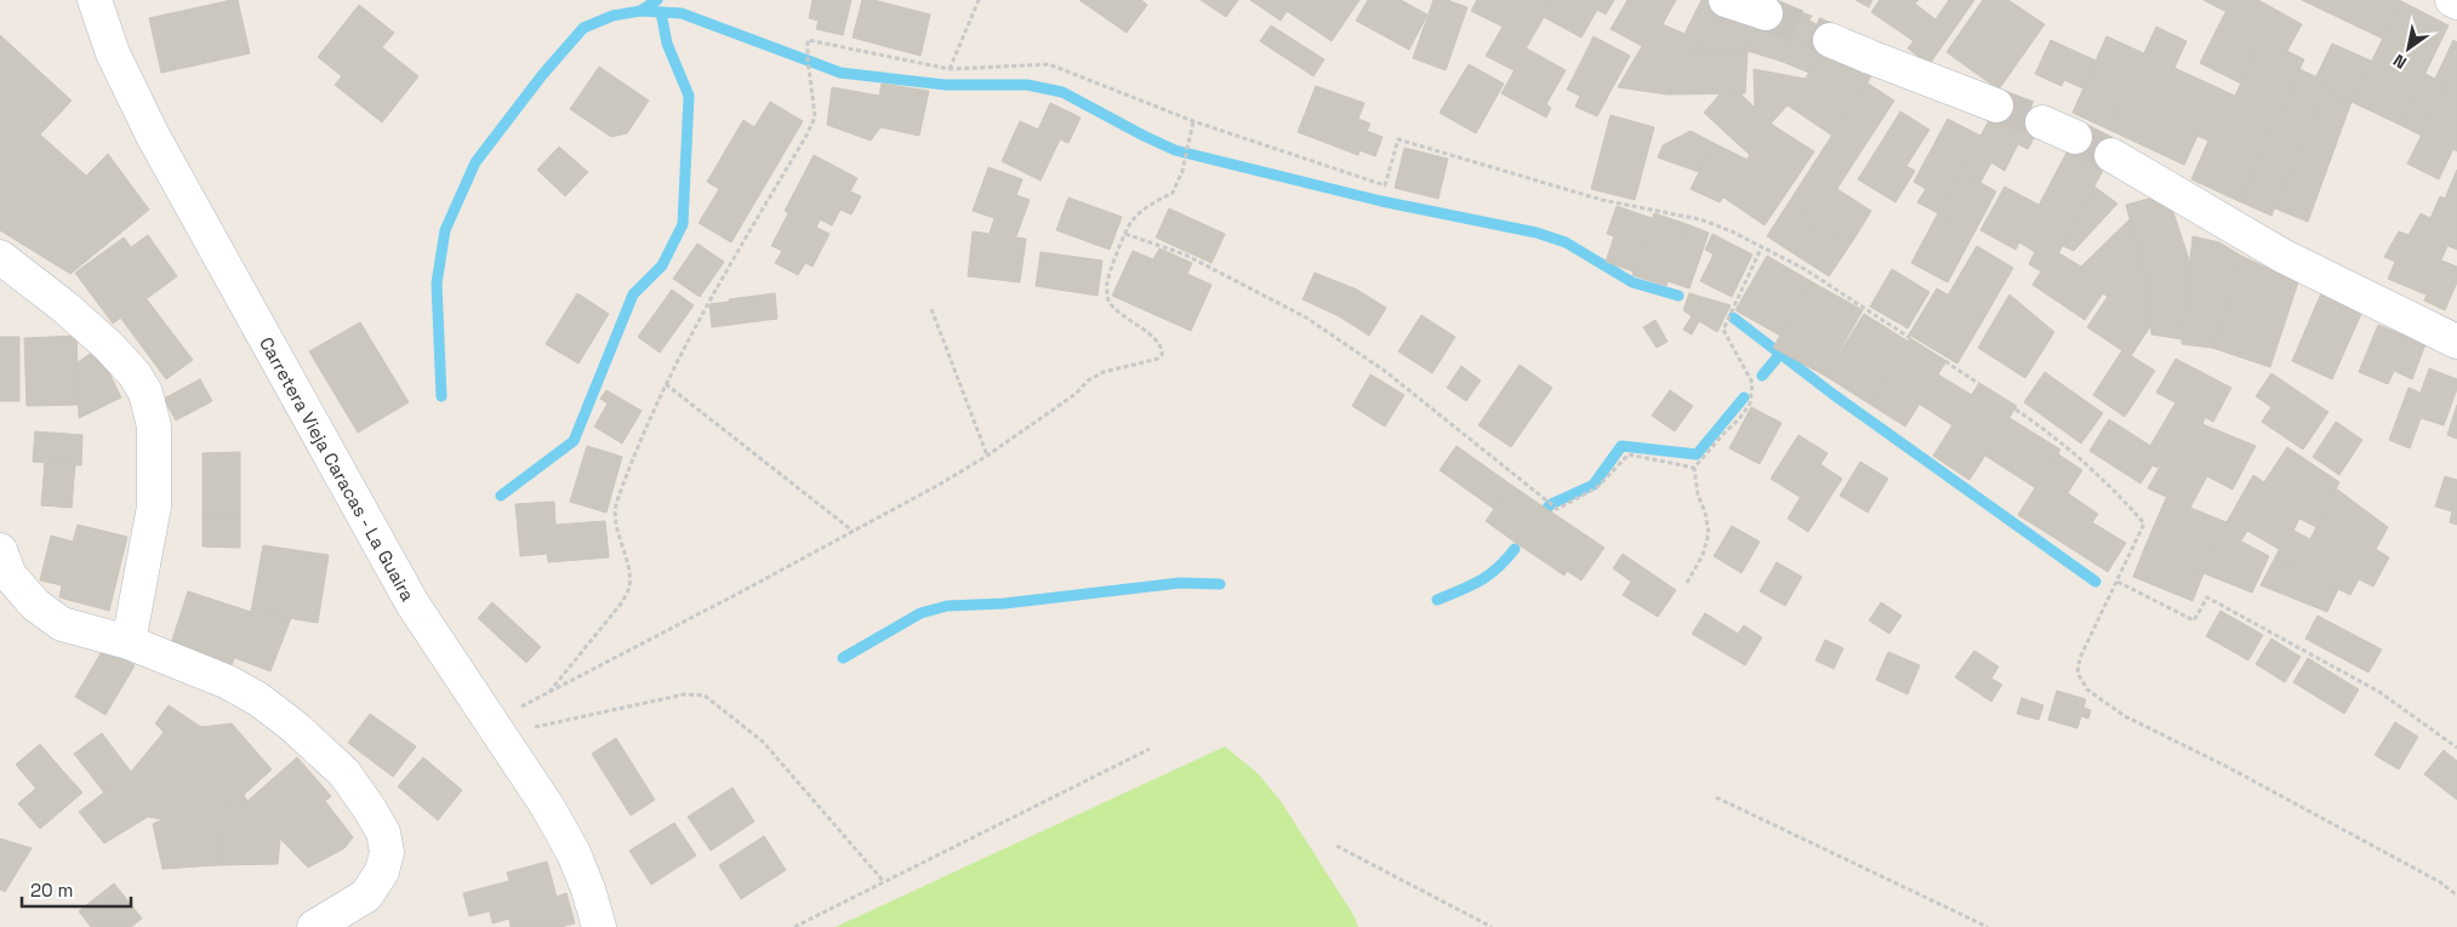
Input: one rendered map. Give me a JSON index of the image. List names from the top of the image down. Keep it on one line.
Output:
{"streets":{"street":["Carretera Vieja Caracas - La Guaira"]},"scale_bar":"20 m","north":"bottom left"}
